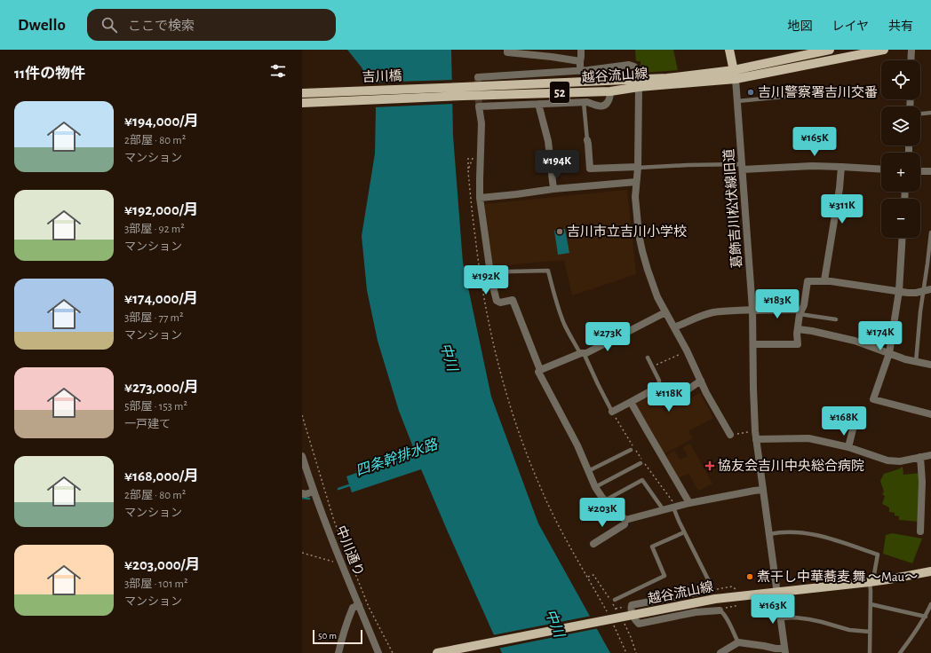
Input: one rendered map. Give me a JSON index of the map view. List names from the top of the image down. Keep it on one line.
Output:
{"streets":{"main road":["越谷流山線","吉川橋","52"],"street":["葛飾吉川松伏線旧道","中川通り"]},"crossings":[["越谷流山線","吉川橋"],["越谷流山線","葛飾吉川松伏線旧道"]],"water":["中川","四条幹排水路"],"places":{"other":["吉川警察署吉川交番","吉川市立吉川小学校","煮干し中華蕎麦 舞 〜Mau〜"],"health":["協友会吉川中央総合病院"]},"scale_bar":"50 m","page":{"header":"Dwello","search":"ここで検索","nav":["地図","レイヤ","共有"],"heading":"11件の物件","map_buttons":["+","−"],"list":[{"name":"¥194,000/月","note":"2部屋 · 80 m² · マンション"},{"name":"¥192,000/月","note":"3部屋 · 92 m² · マンション"},{"name":"¥174,000/月","note":"3部屋 · 77 m² · マンション"},{"name":"¥273,000/月","note":"5部屋 · 153 m² · 一戸建て"},{"name":"¥168,000/月","note":"2部屋 · 80 m² · マンション"},{"name":"¥203,000/月","note":"3部屋 · 101 m² · マンション"}],"price":["¥165K","¥194K","¥311K","¥192K","¥183K","¥174K","¥273K","¥118K","¥168K","¥203K","¥163K"],"scale":"50 m"}}
